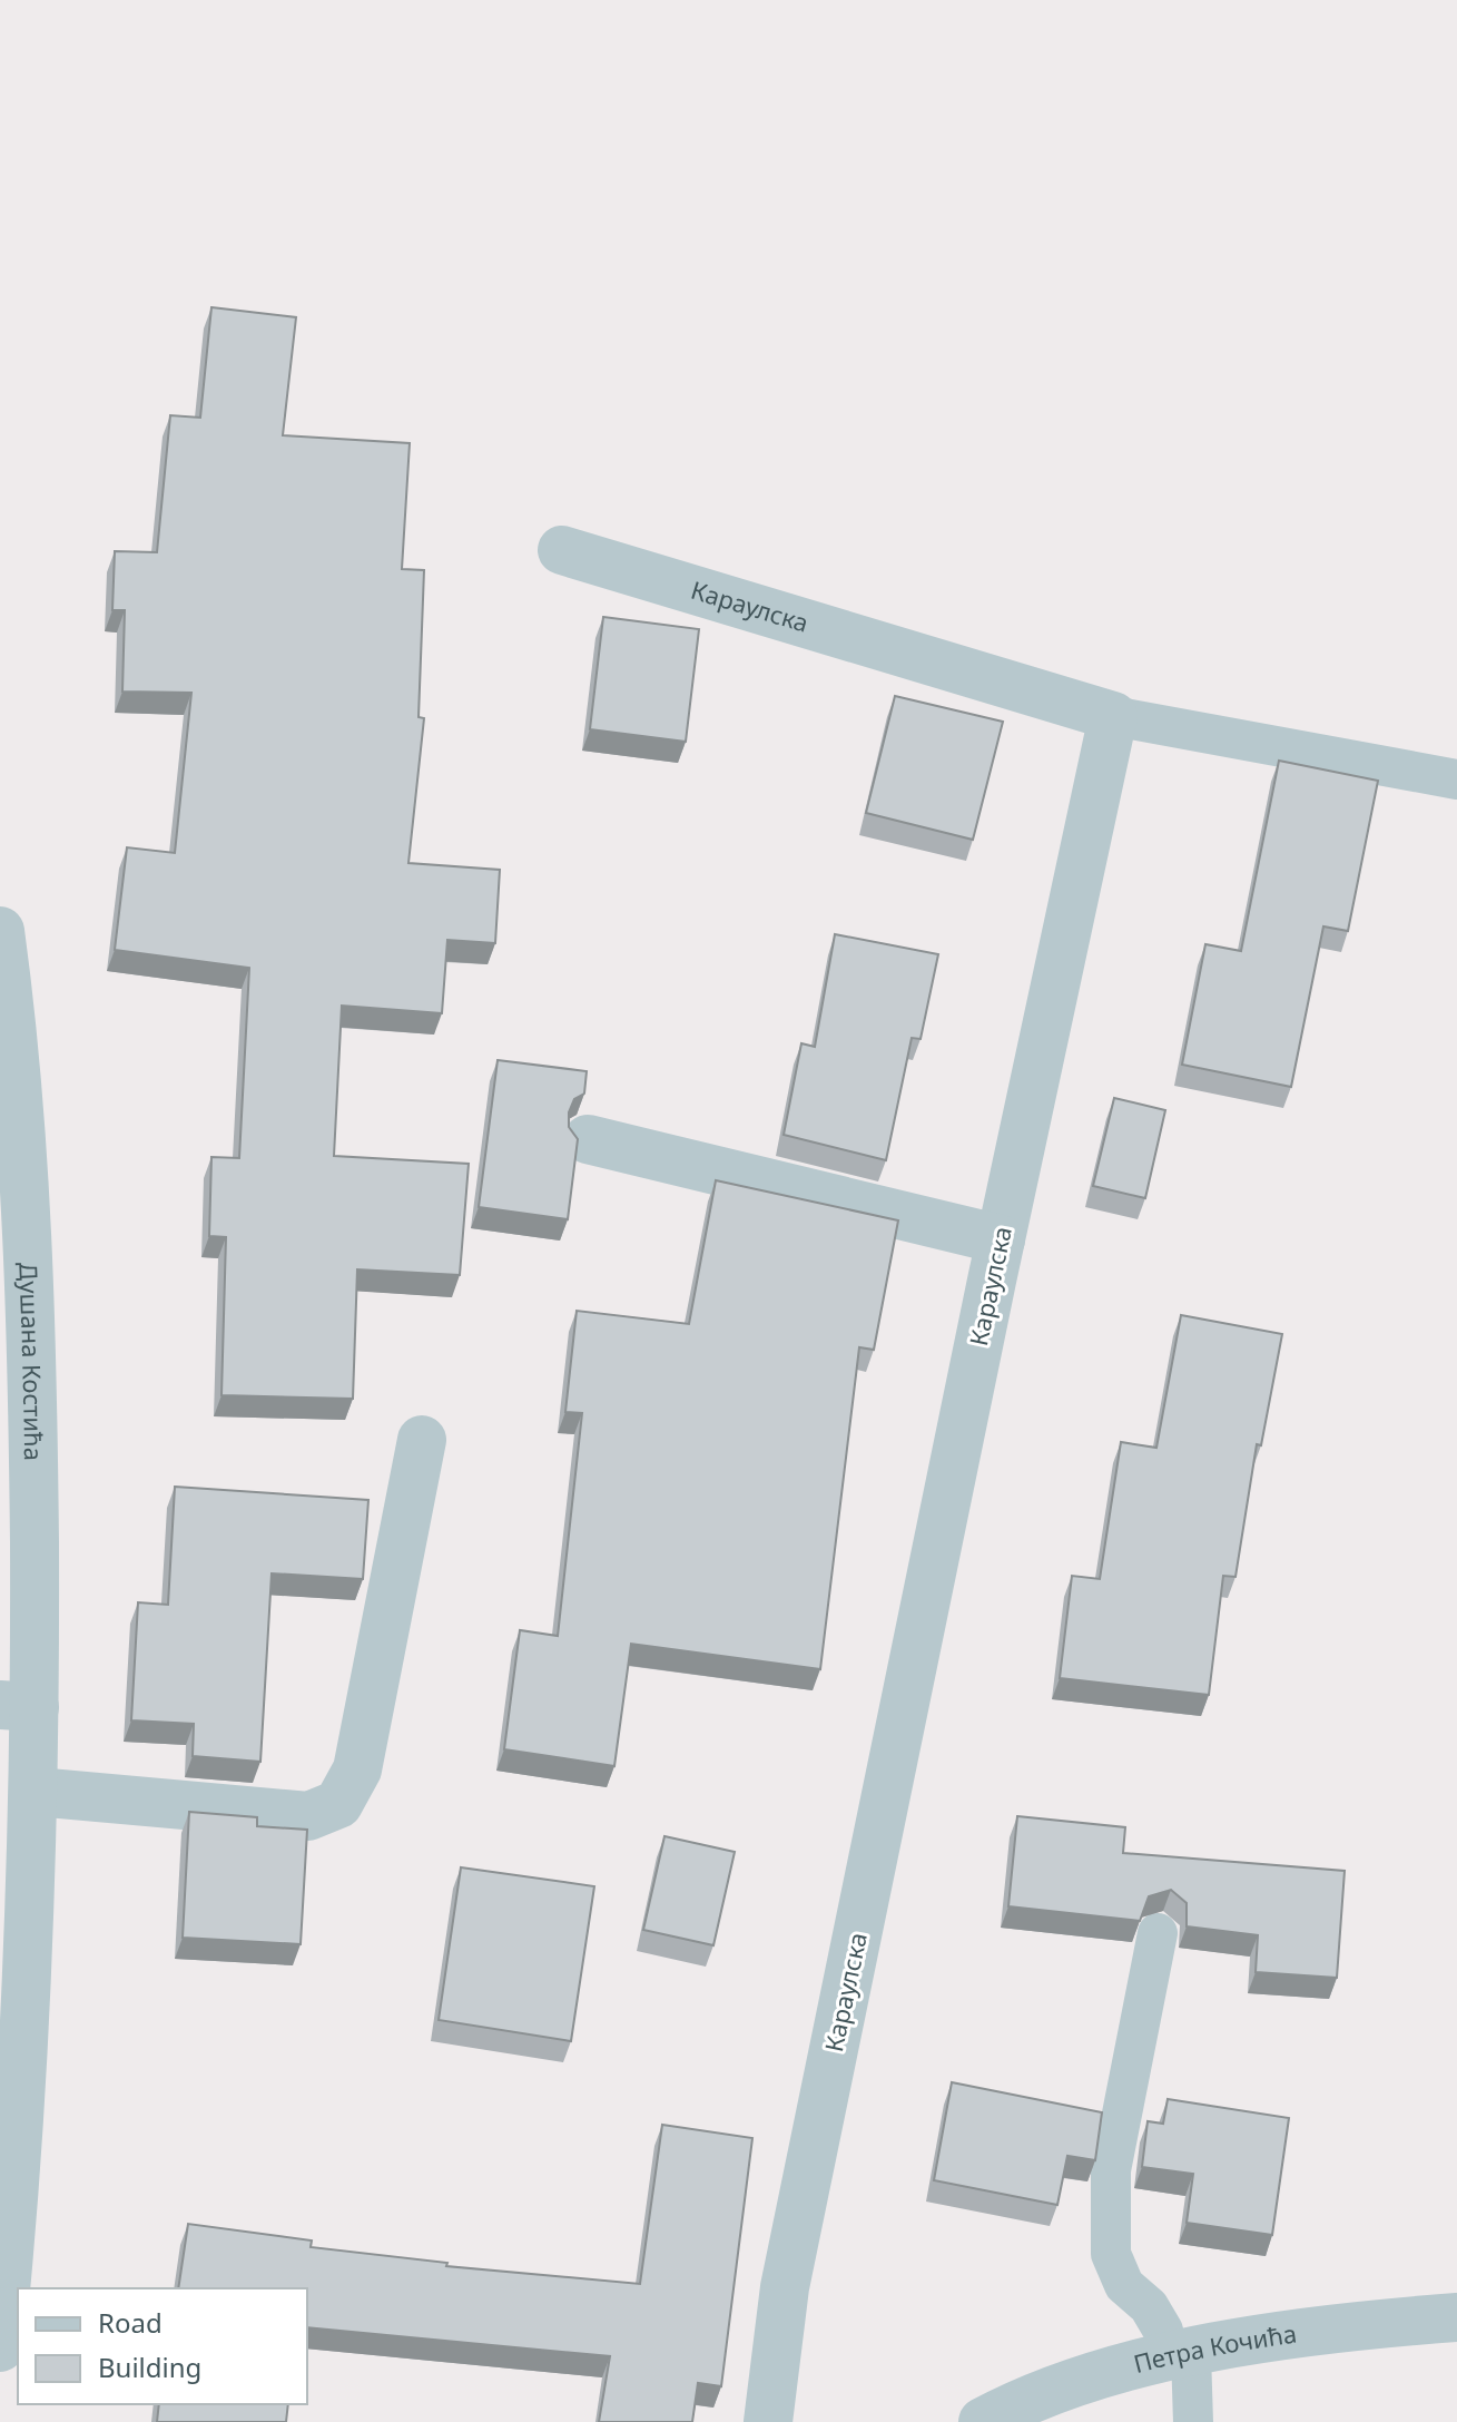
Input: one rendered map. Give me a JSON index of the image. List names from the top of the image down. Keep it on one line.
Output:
{"streets":{"street":["Караулска","Душана Костића","Петра Кочића"]},"legend":["Road","Building"]}
